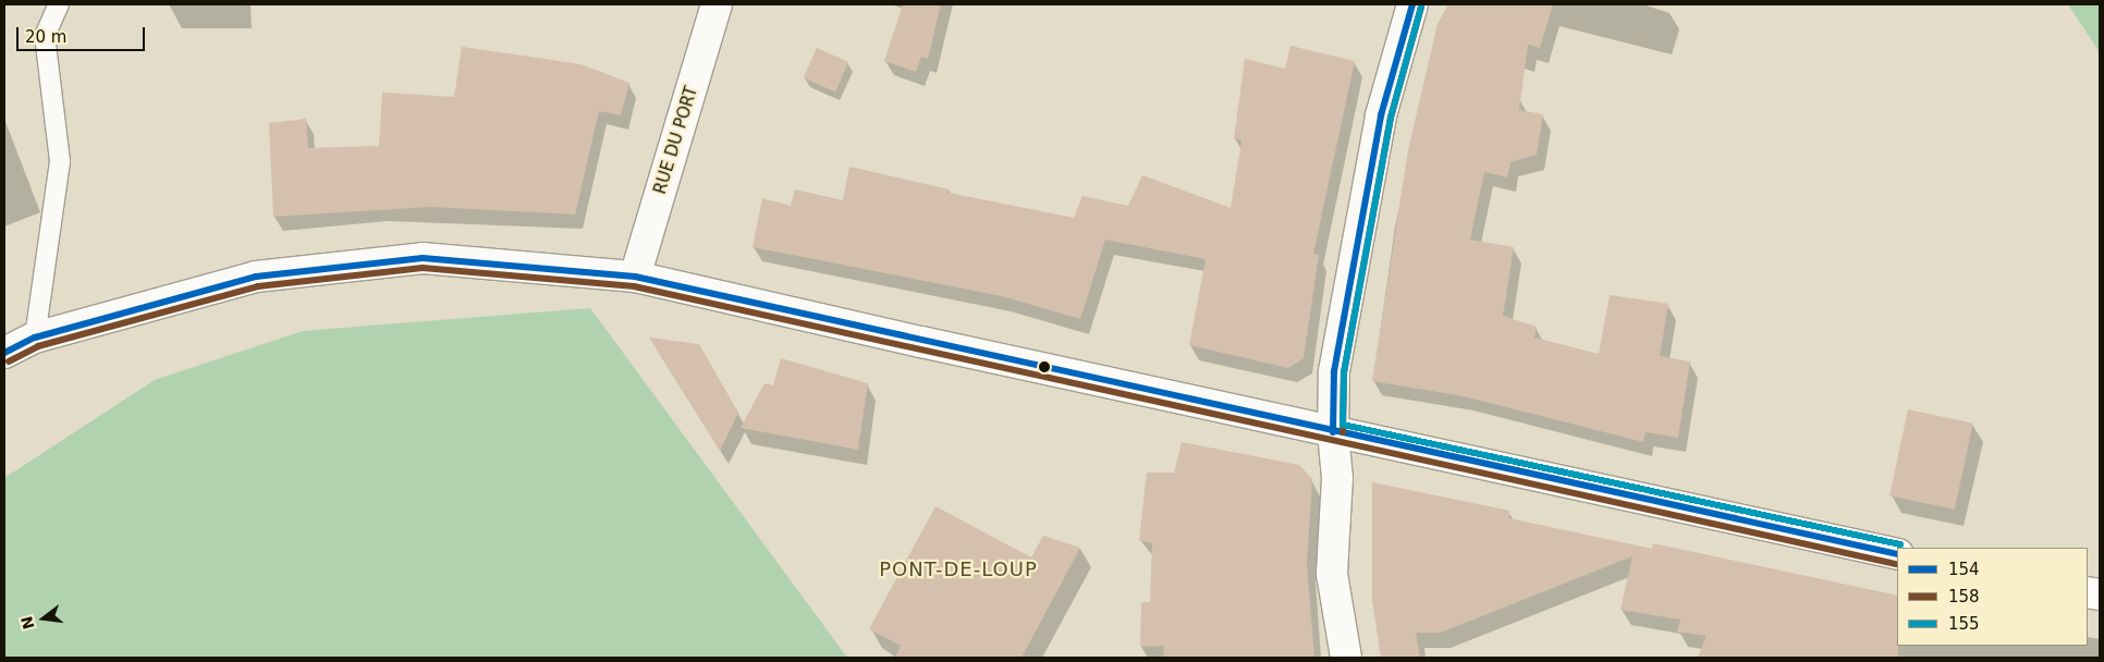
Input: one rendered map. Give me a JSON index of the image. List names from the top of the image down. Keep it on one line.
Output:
{"streets":{"main road":["RUE DU PORT"]},"districts":["PONT-DE-LOUP"],"lines":["transit line 154","transit line 158","transit line 155"],"legend":["154","158","155"],"scale_bar":"20 m","north":"left"}
